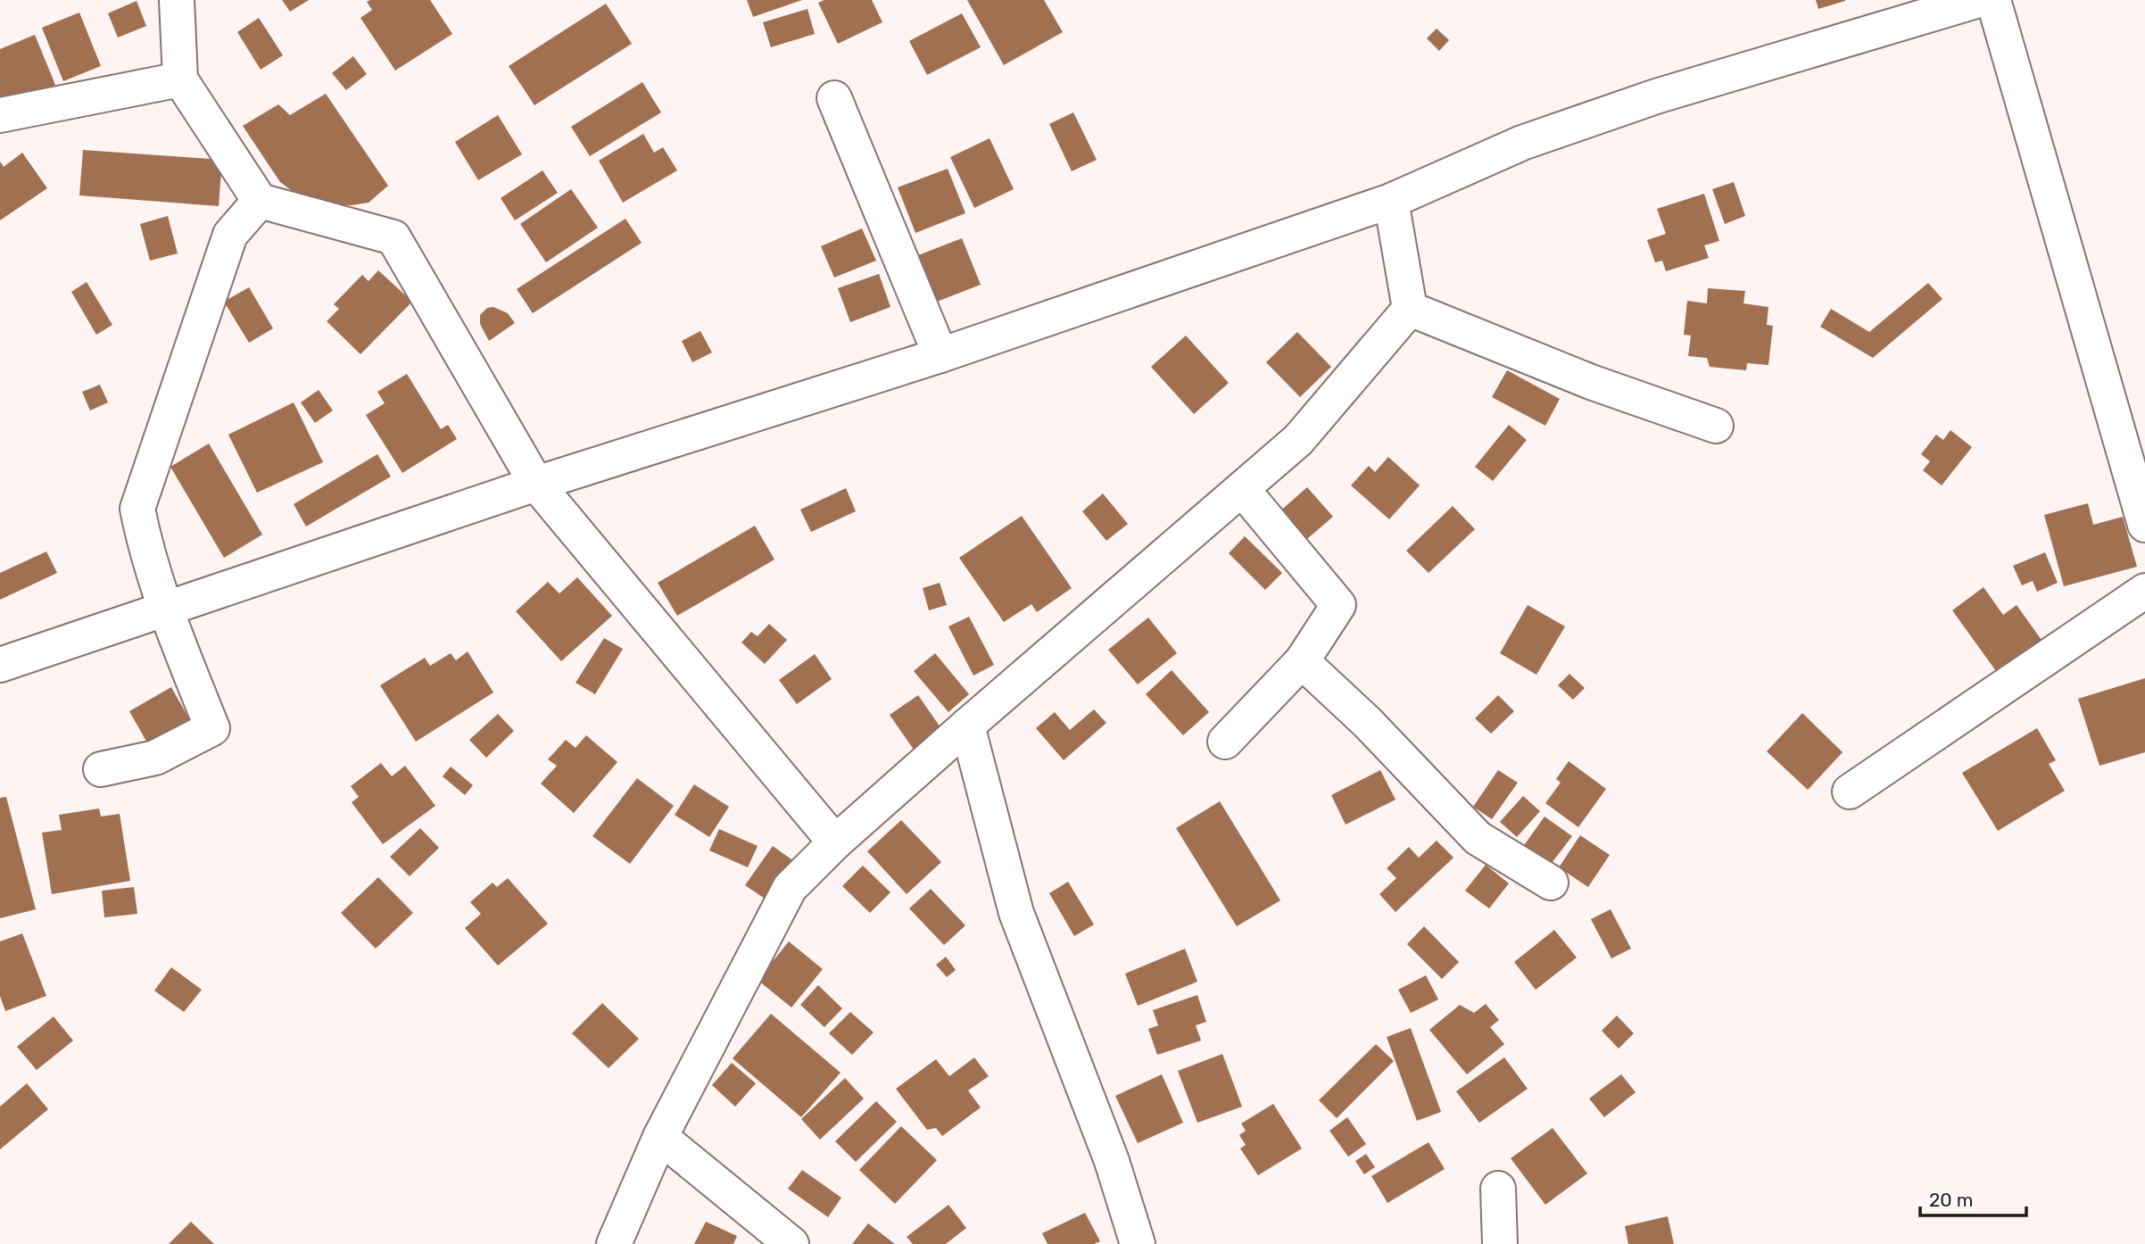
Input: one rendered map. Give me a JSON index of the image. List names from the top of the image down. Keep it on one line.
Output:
{"scale_bar":"20 m"}
